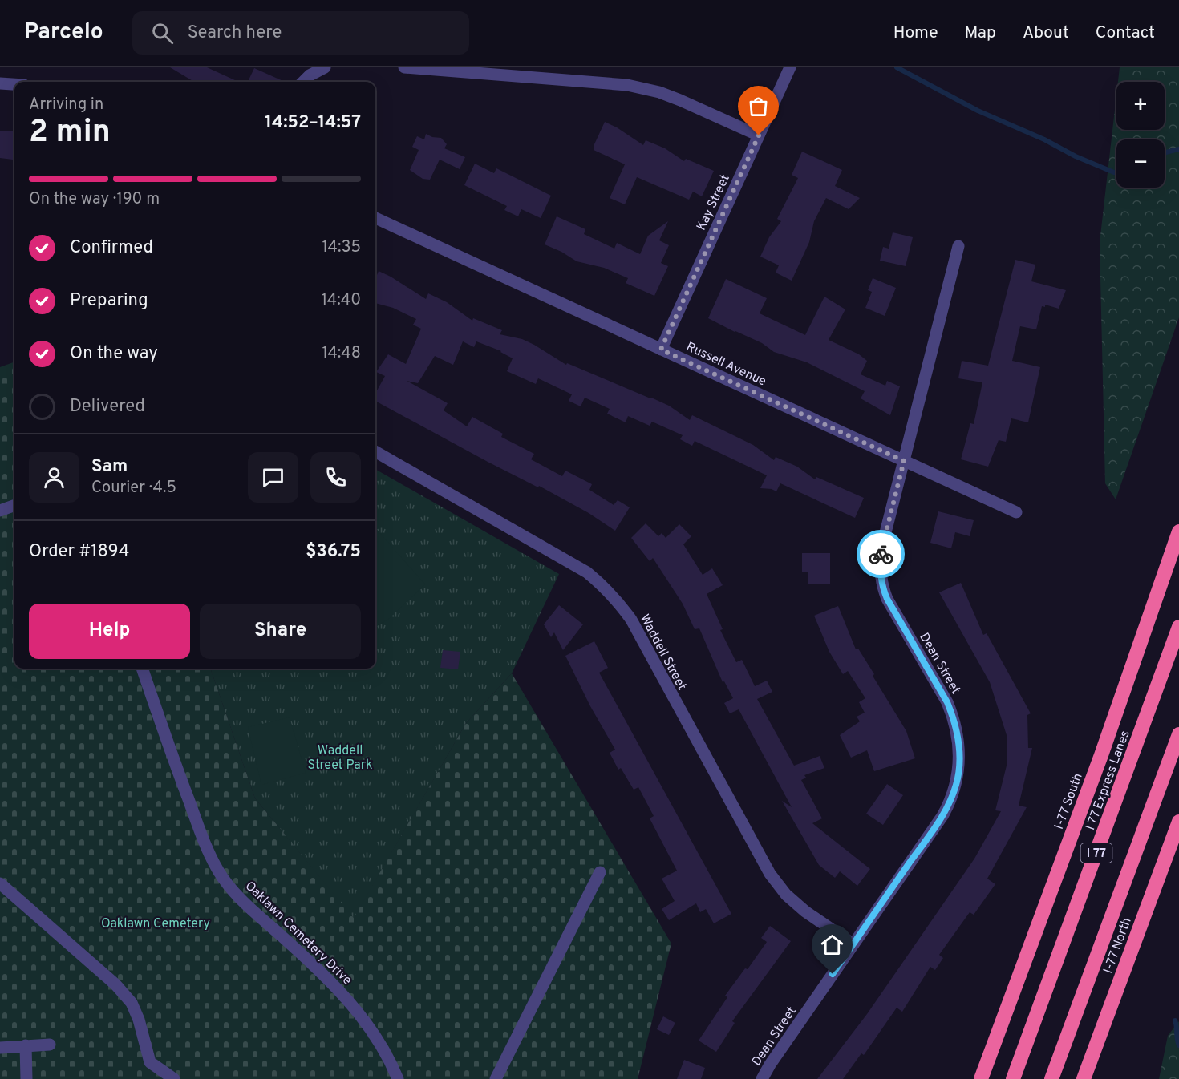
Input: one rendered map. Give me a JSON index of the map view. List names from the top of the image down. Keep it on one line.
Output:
{"streets":{"highway":["I 77 Express Lanes","I-77 South","I 77","I-77 North"],"street":["Kay Street","Russell Avenue","Waddell Street","Dean Street","Oaklawn Cemetery Drive"]},"crossings":[["Kay Street","Russell Avenue"],["Russell Avenue","Dean Street"],["Waddell Street","Dean Street"]],"parks":["Waddell Street Park","Oaklawn Cemetery"],"page":{"header":"Parcelo","search":"Search here","nav":["Home","Map","About","Contact"],"map_buttons":["+","−"],"heading":["2 min","Arriving in","14:52–14:57"],"panel":["Sam","Courier · 4.5","Order #1894","$36.75"],"bar":"On the way · 190 m","list":[["Confirmed","14:35"],["Preparing","14:40"],["On the way","14:48"],"Delivered"],"buttons":["Help","Share"]}}
